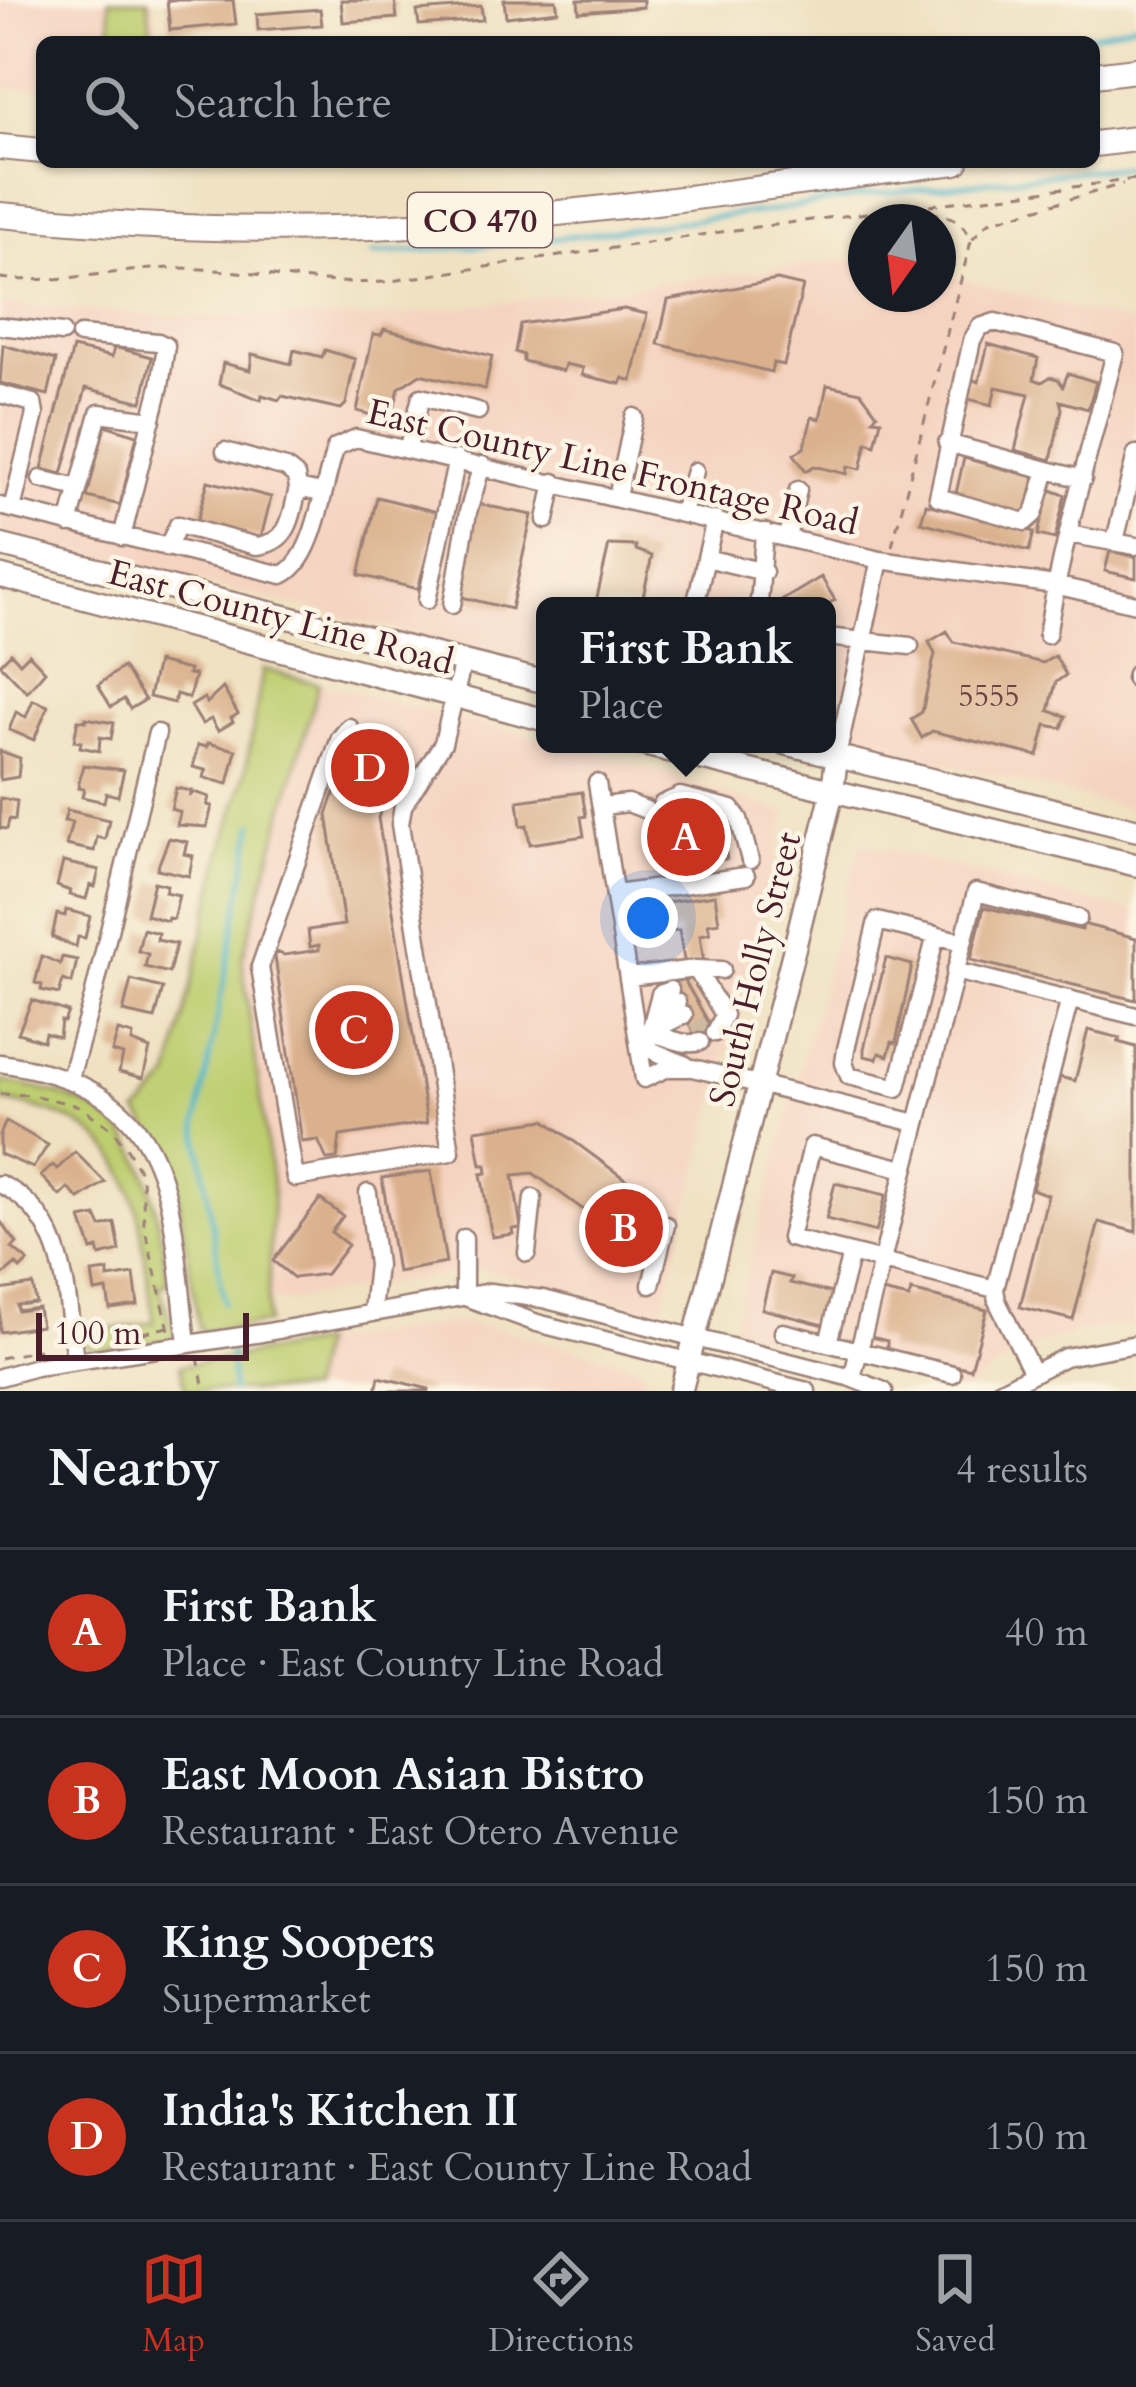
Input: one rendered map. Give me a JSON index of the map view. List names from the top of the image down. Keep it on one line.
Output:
{"streets":{"highway":["CO 470"],"main road":["East County Line Road","South Holly Street"],"street":["East County Line Frontage Road"]},"crossings":[["East County Line Frontage Road","South Holly Street"]],"house_numbers":["5555"],"scale_bar":"100 m","north":"bottom","page":{"search":"Search here","popup":["First Bank","Place"],"pins":["D","A","C","B"],"scale":"100 m","heading":["Nearby","4 results"],"list":[{"mark":"A","name":"First Bank","note":"Place · East County Line Road","value":"40 m"},{"mark":"B","name":"East Moon Asian Bistro","note":"Restaurant · East Otero Avenue","value":"150 m"},{"mark":"C","name":"King Soopers","note":"Supermarket","value":"150 m"},{"mark":"D","name":"India's Kitchen II","note":"Restaurant · East County Line Road","value":"150 m"}],"nav":["Map","Directions","Saved"]}}
